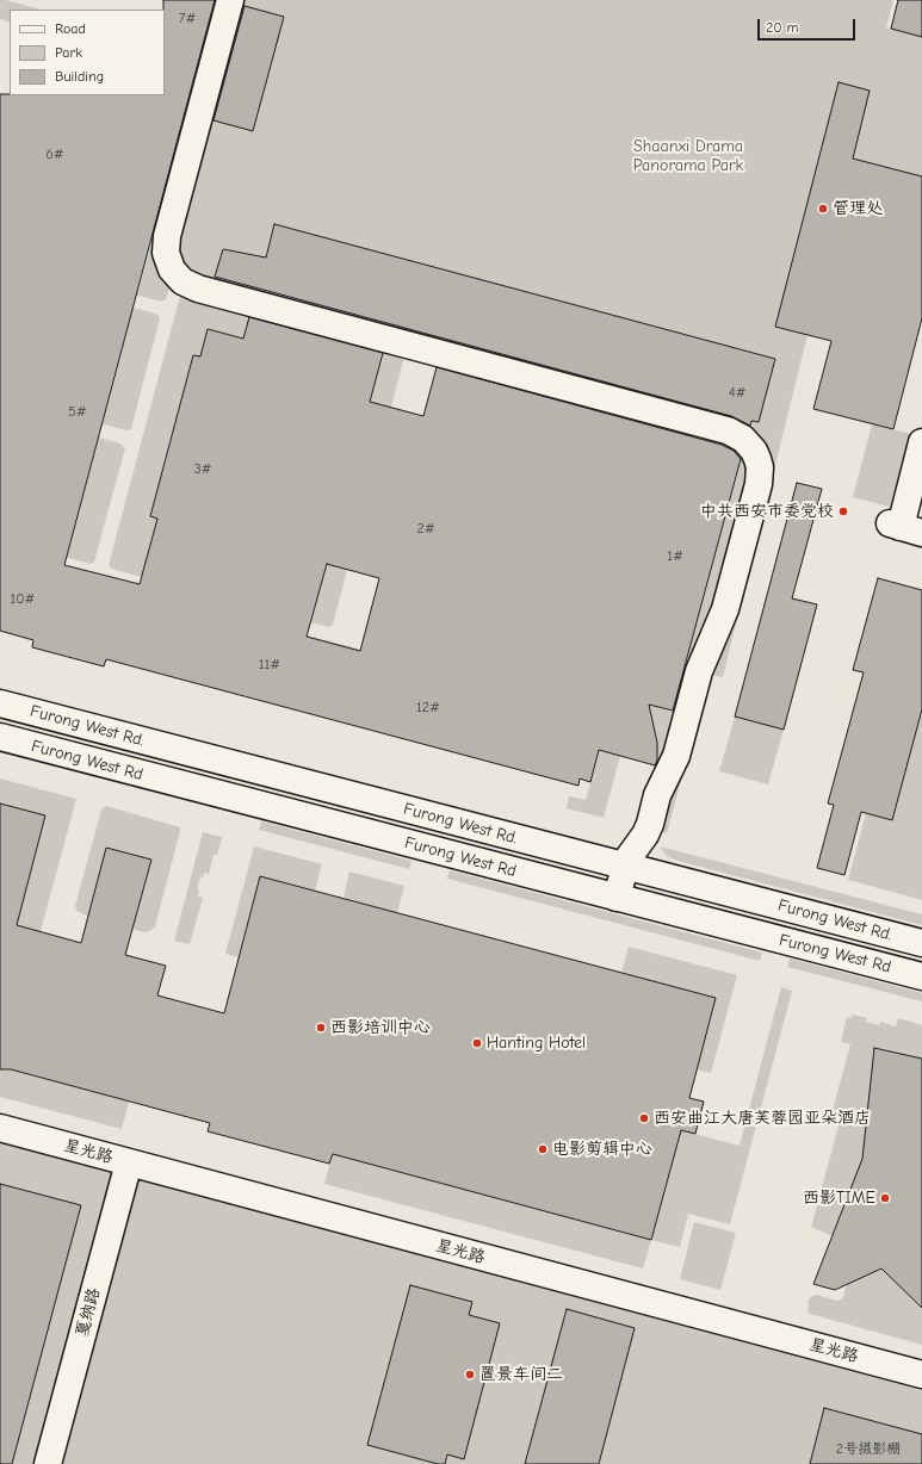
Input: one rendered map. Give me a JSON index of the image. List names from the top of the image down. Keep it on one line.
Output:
{"streets":{"street":["Furong West Rd.","Furong West Rd","星光路","戛纳路"]},"crossings":[["星光路","戛纳路"]],"parks":["Shaanxi Drama Panorama Park"],"places":["管理处","中共西安市委党校","西影培训中心","Hanting Hotel","西安曲江大唐芙蓉园亚朵酒店","电影剪辑中心","西影TIME","置景车间二"],"house_numbers":["7#","6#","4#","5#","3#","2#","1#","10#","11#","12#","2号摄影棚"],"legend":["Road","Park","Building"],"scale_bar":"20 m"}
